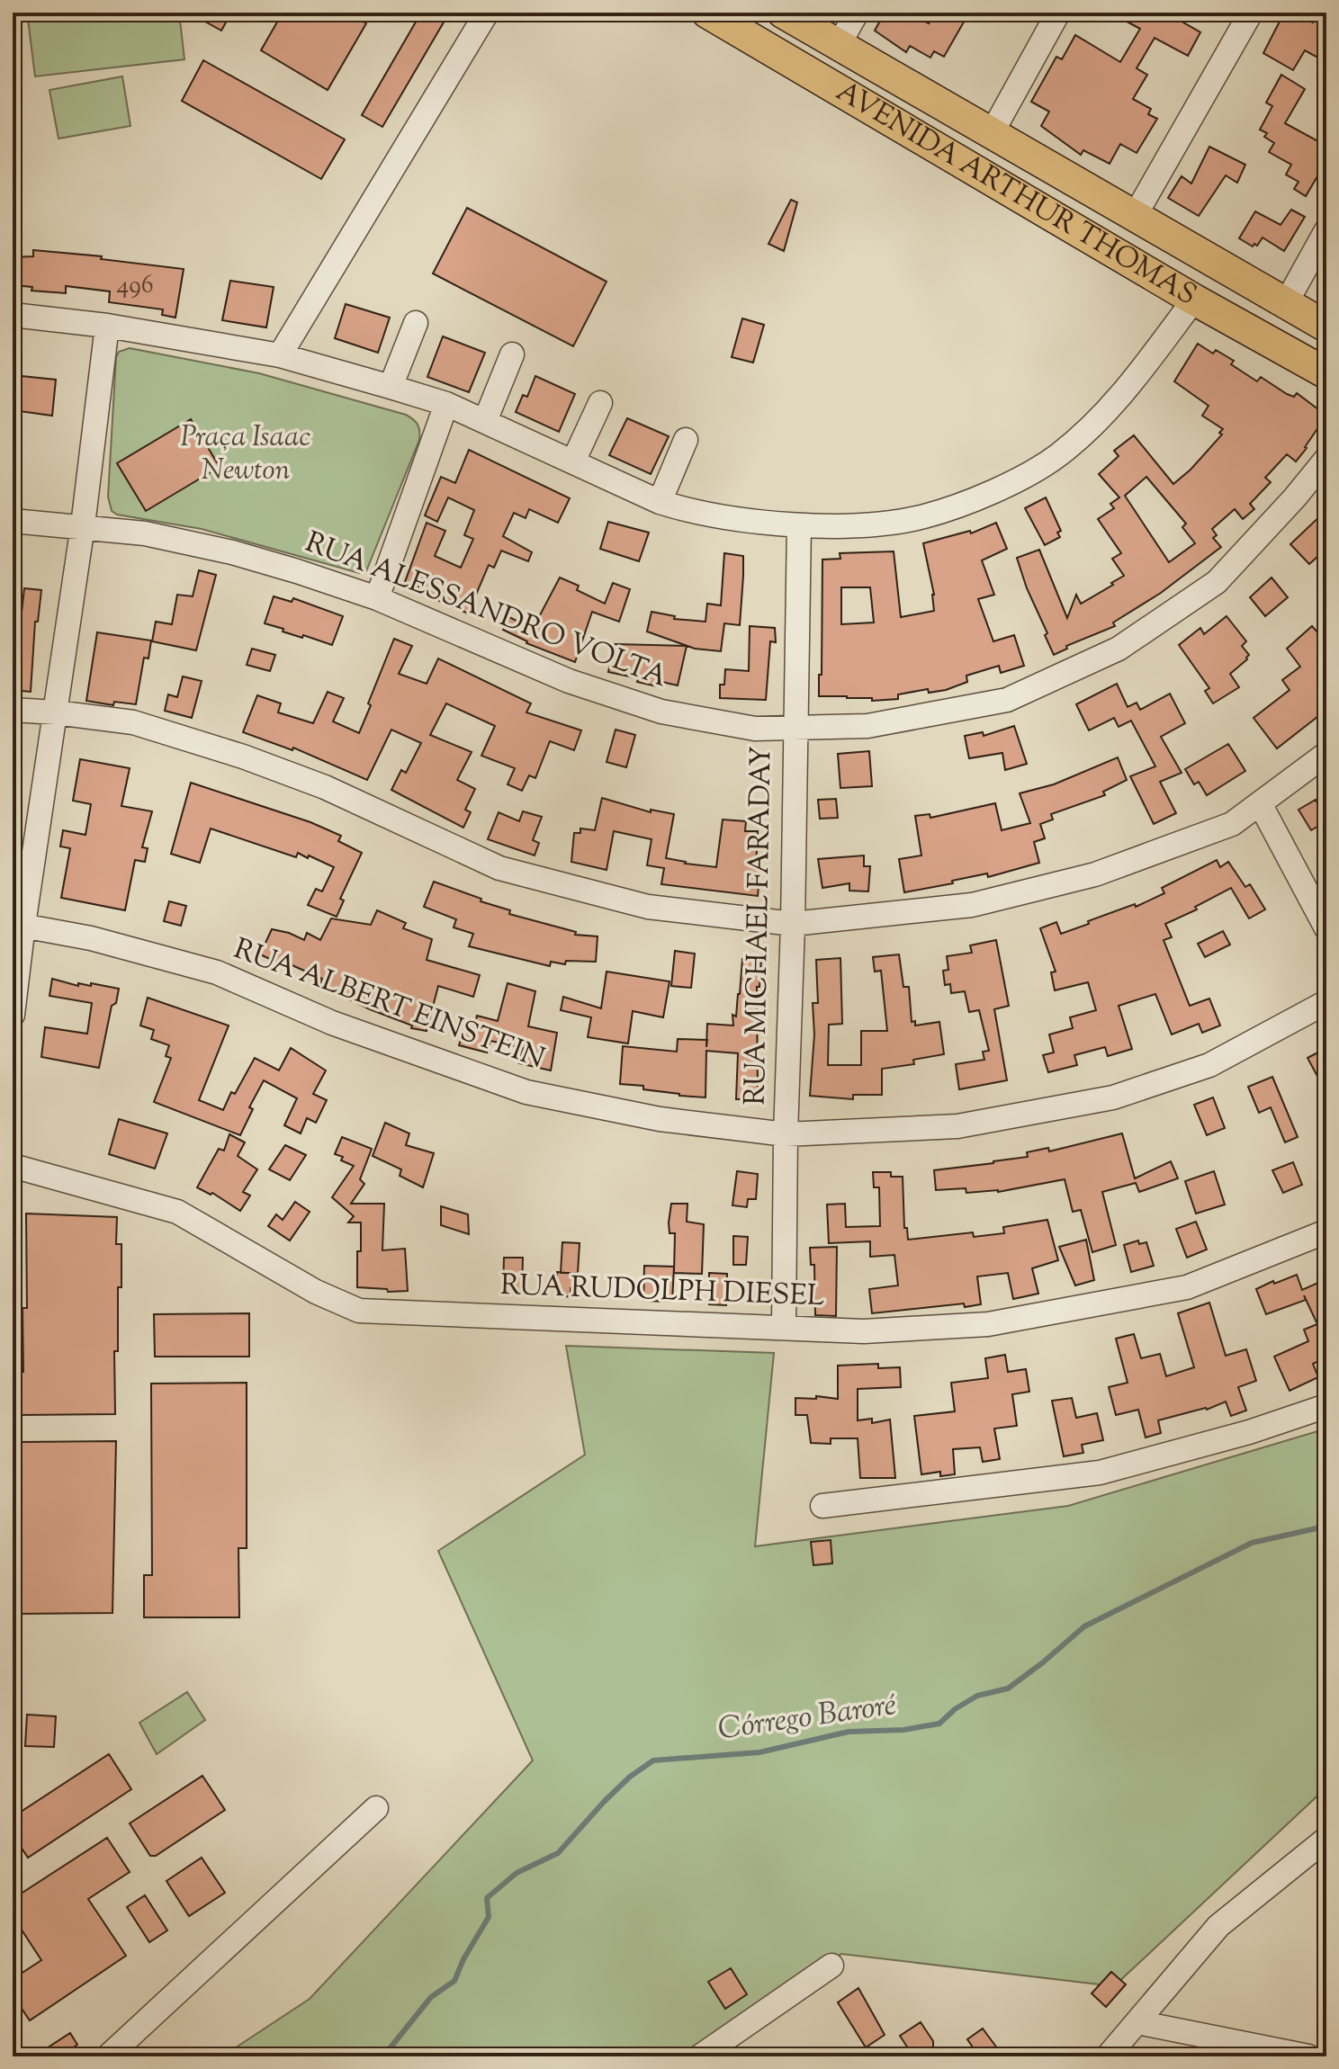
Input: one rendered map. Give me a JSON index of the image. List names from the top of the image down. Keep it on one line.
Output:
{"streets":{"main road":["AVENIDA ARTHUR THOMAS"],"street":["RUA ALESSANDRO VOLTA","RUA MICHAEL FARADAY","RUA ALBERT EINSTEIN","RUA RUDOLPH DIESEL"]},"crossings":[["RUA ALESSANDRO VOLTA","RUA MICHAEL FARADAY"],["RUA MICHAEL FARADAY","RUA ALBERT EINSTEIN"],["RUA MICHAEL FARADAY","RUA RUDOLPH DIESEL"]],"water":["Córrego Baroré"],"parks":["Praça Isaac Newton"],"house_numbers":["496"]}
